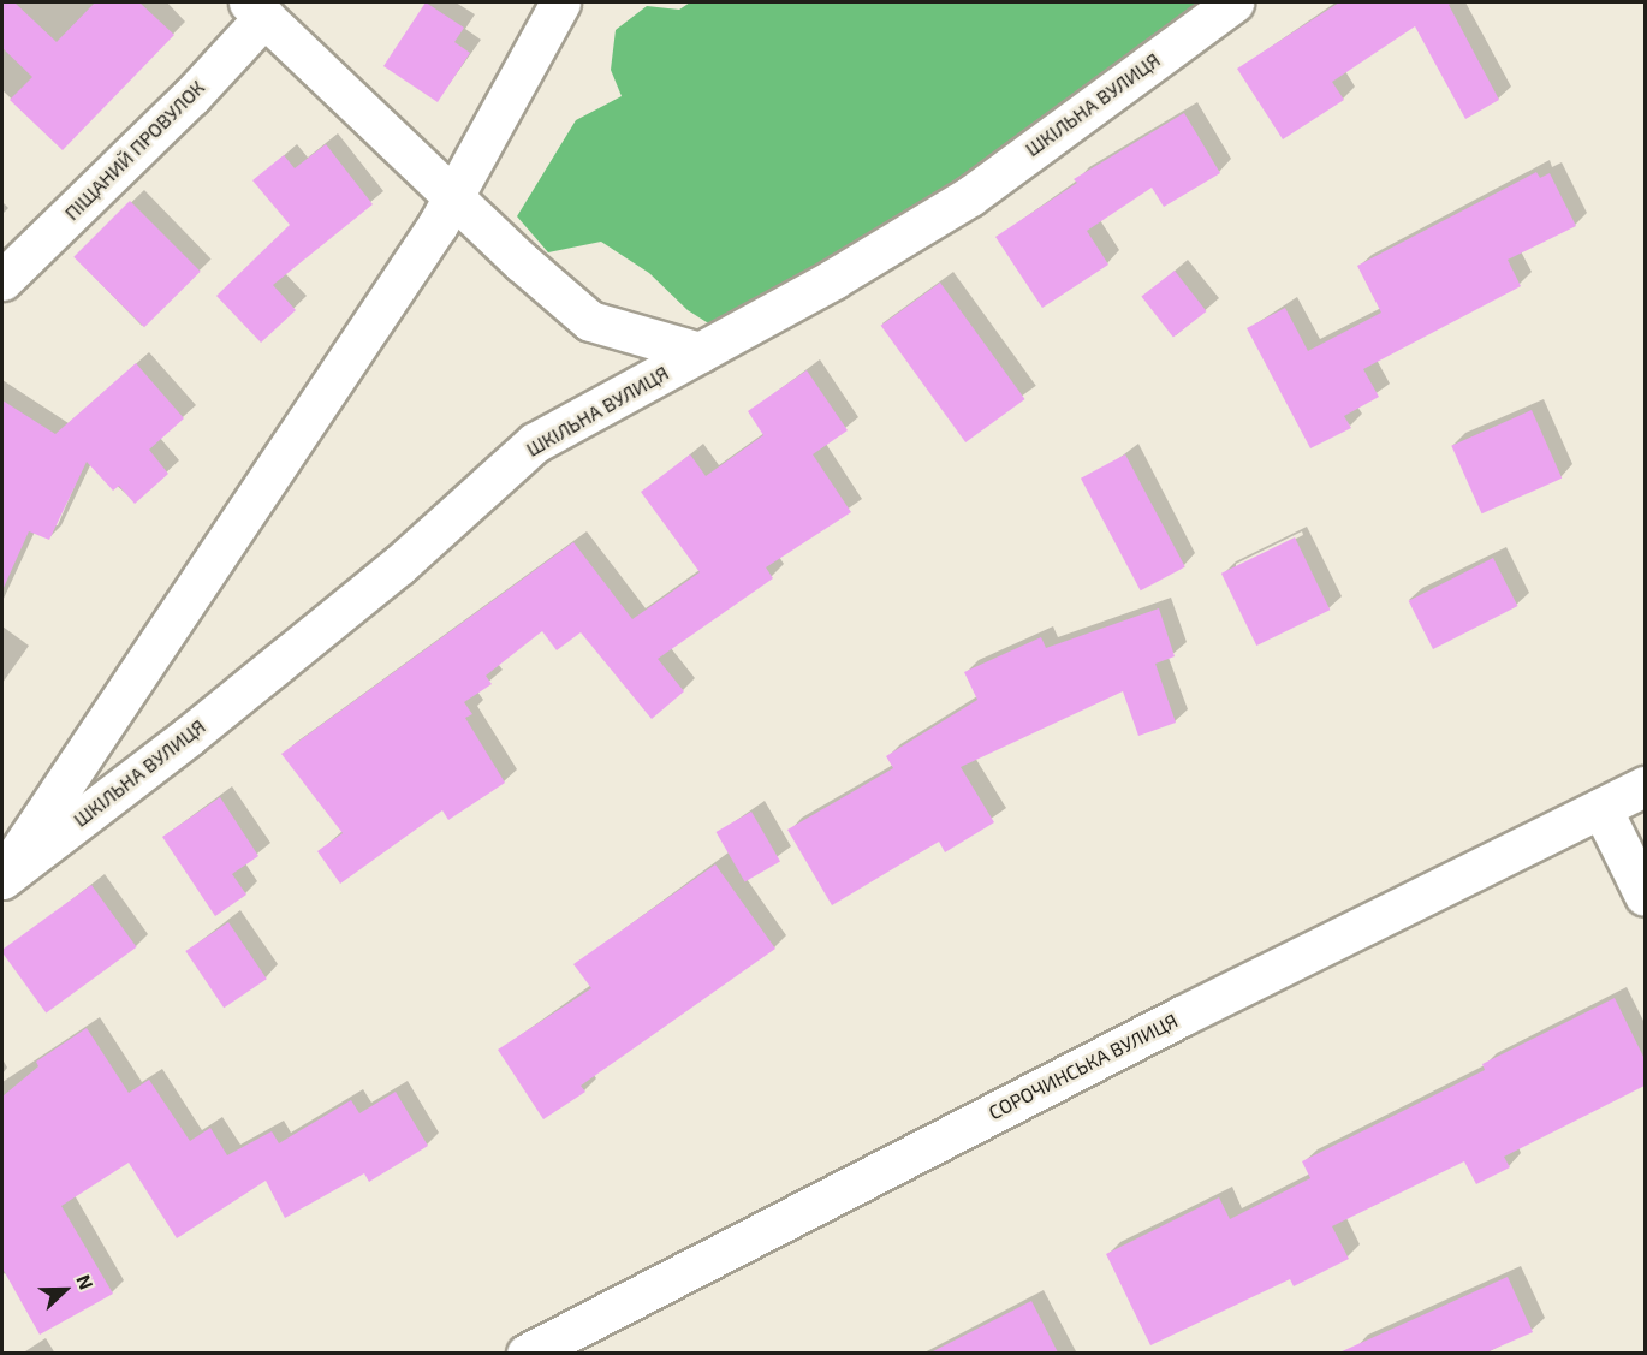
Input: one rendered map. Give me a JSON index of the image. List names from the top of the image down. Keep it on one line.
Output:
{"streets":{"street":["ШКІЛЬНА ВУЛИЦЯ","ПІЩАНИЙ ПРОВУЛОК","СОРОЧИНСЬКА ВУЛИЦЯ"]},"crossings":[["ШКІЛЬНА ВУЛИЦЯ","ПІЩАНИЙ ПРОВУЛОК"]],"north":"right"}
